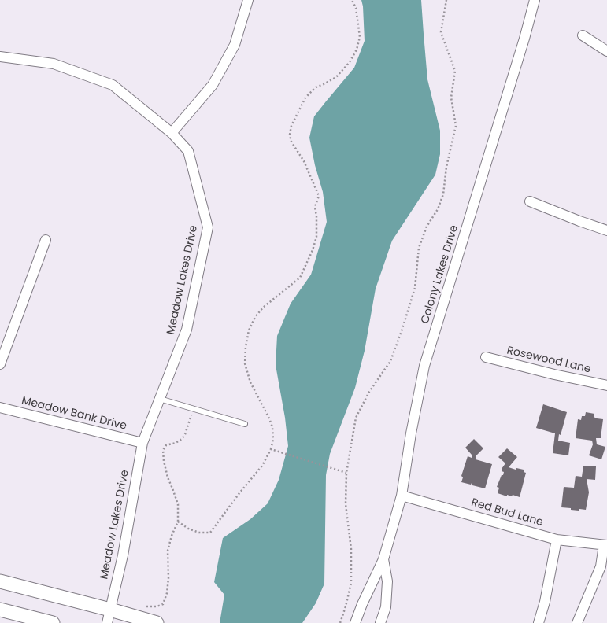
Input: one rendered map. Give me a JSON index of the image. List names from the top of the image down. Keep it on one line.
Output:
{"streets":{"street":["Colony Lakes Drive","Meadow Lakes Drive","Rosewood Lane","Meadow Bank Drive","Red Bud Lane"]},"crossings":[["Colony Lakes Drive","Red Bud Lane"],["Meadow Lakes Drive","Meadow Bank Drive"]]}
